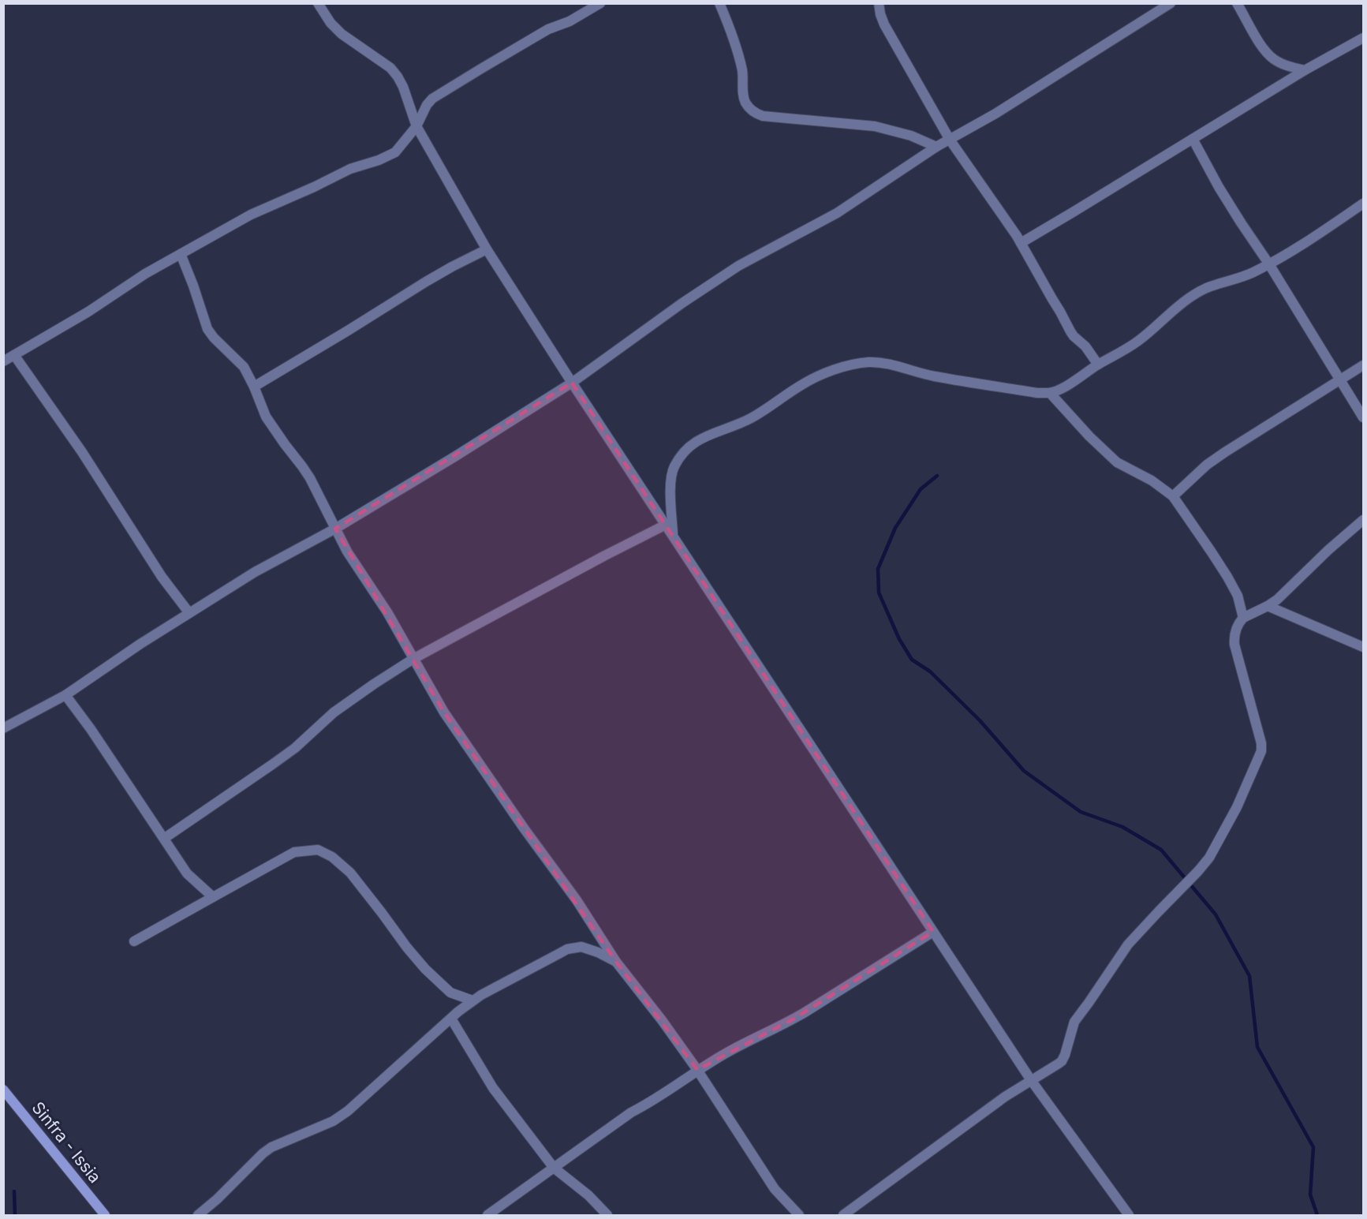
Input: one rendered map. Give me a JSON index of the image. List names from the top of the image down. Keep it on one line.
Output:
{"streets":{"main road":["Sinfra - Issia"]}}
